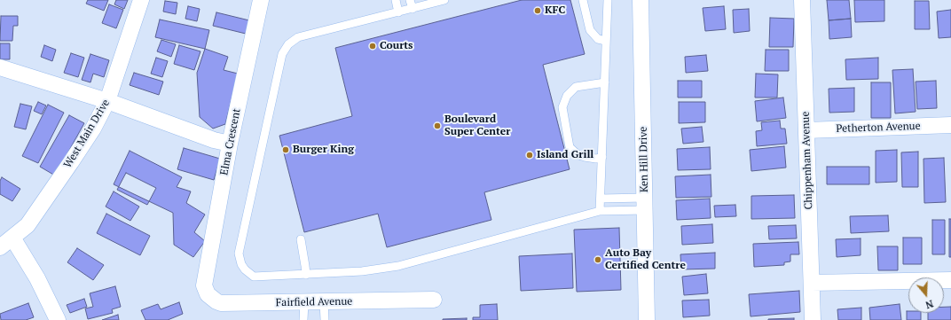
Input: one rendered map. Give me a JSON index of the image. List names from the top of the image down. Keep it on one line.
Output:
{"streets":{"street":["Petherton Avenue","West Main Drive","Elma Crescent","Ken Hill Drive","Chippenham Avenue","Fairfield Avenue"]},"crossings":[["Petherton Avenue","Chippenham Avenue"],["Elma Crescent","Fairfield Avenue"]],"places":["KFC","Courts","Boulevard Super Center","Burger King","Island Grill","Auto Bay Certified Centre"],"north":"bottom"}
